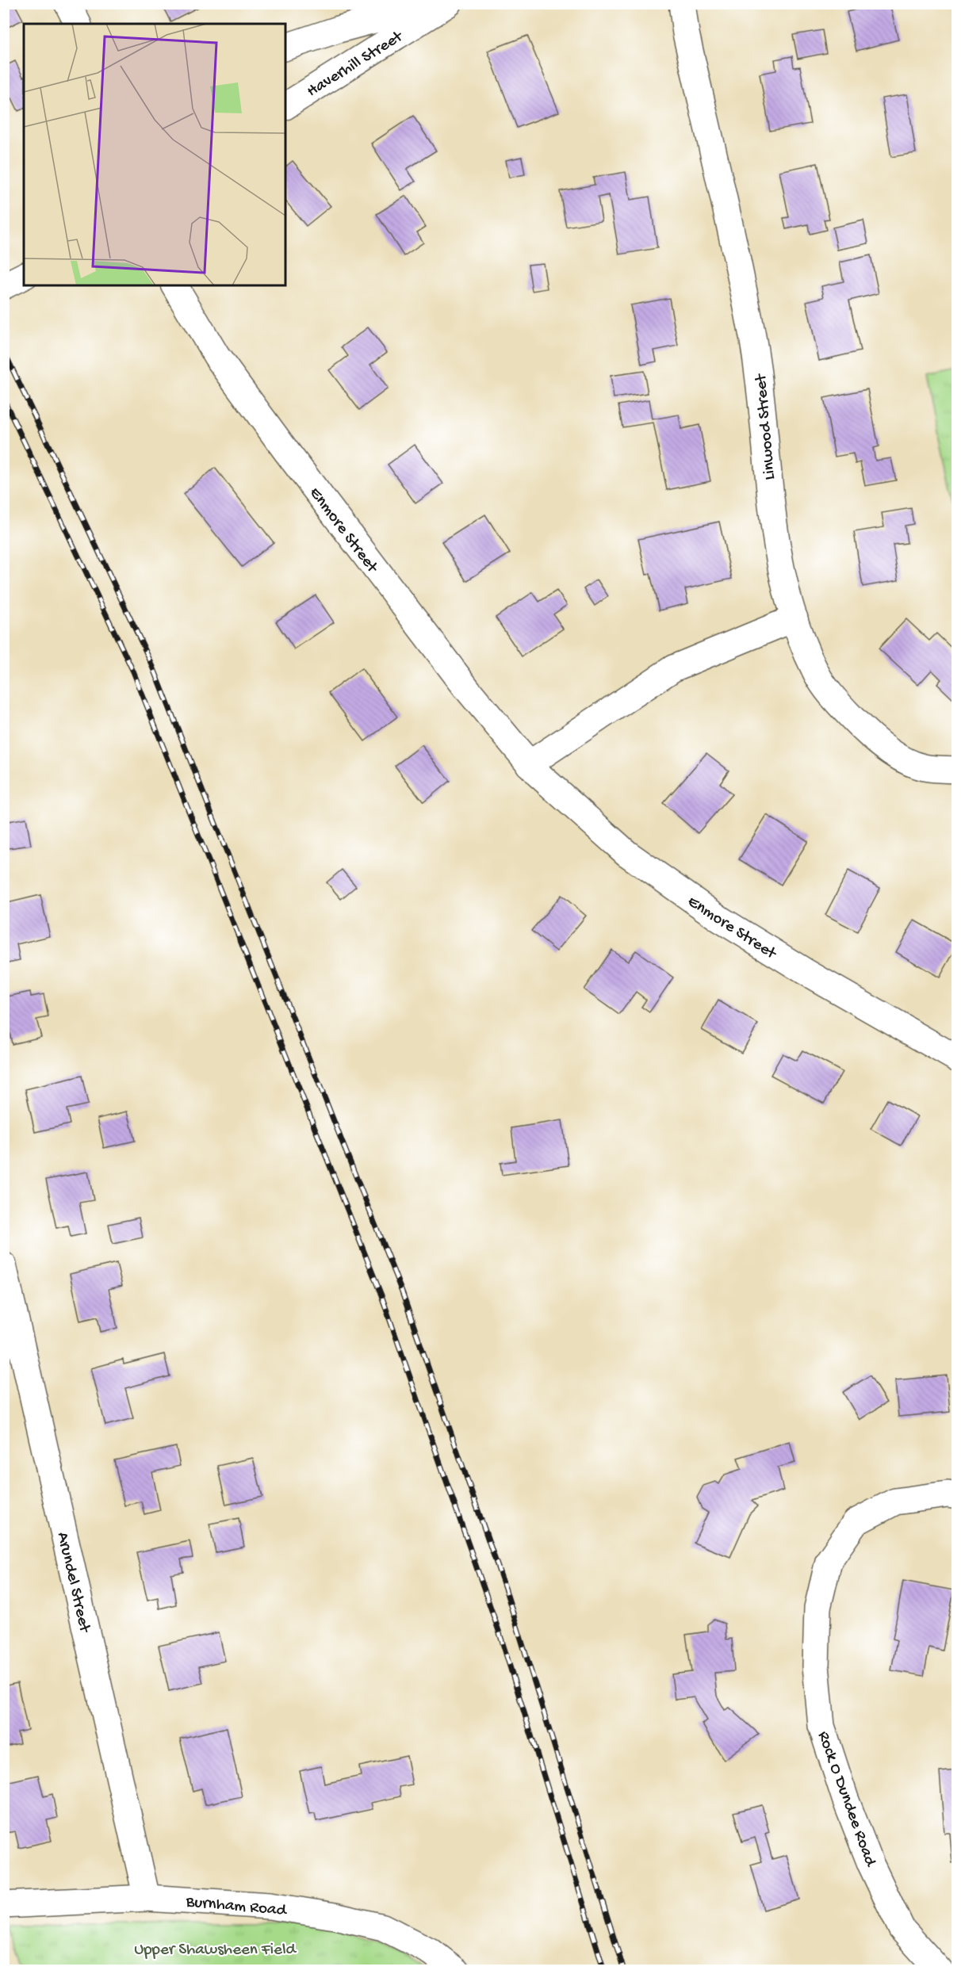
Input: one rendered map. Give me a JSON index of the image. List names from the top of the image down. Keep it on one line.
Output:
{"streets":{"street":["Haverhill Street","Linwood Street","Enmore Street","Arundel Street","Rock O Dundee Road","Burnham Road"]},"crossings":[["Arundel Street","Burnham Road"]],"parks":["Upper Shawsheen Field"]}
